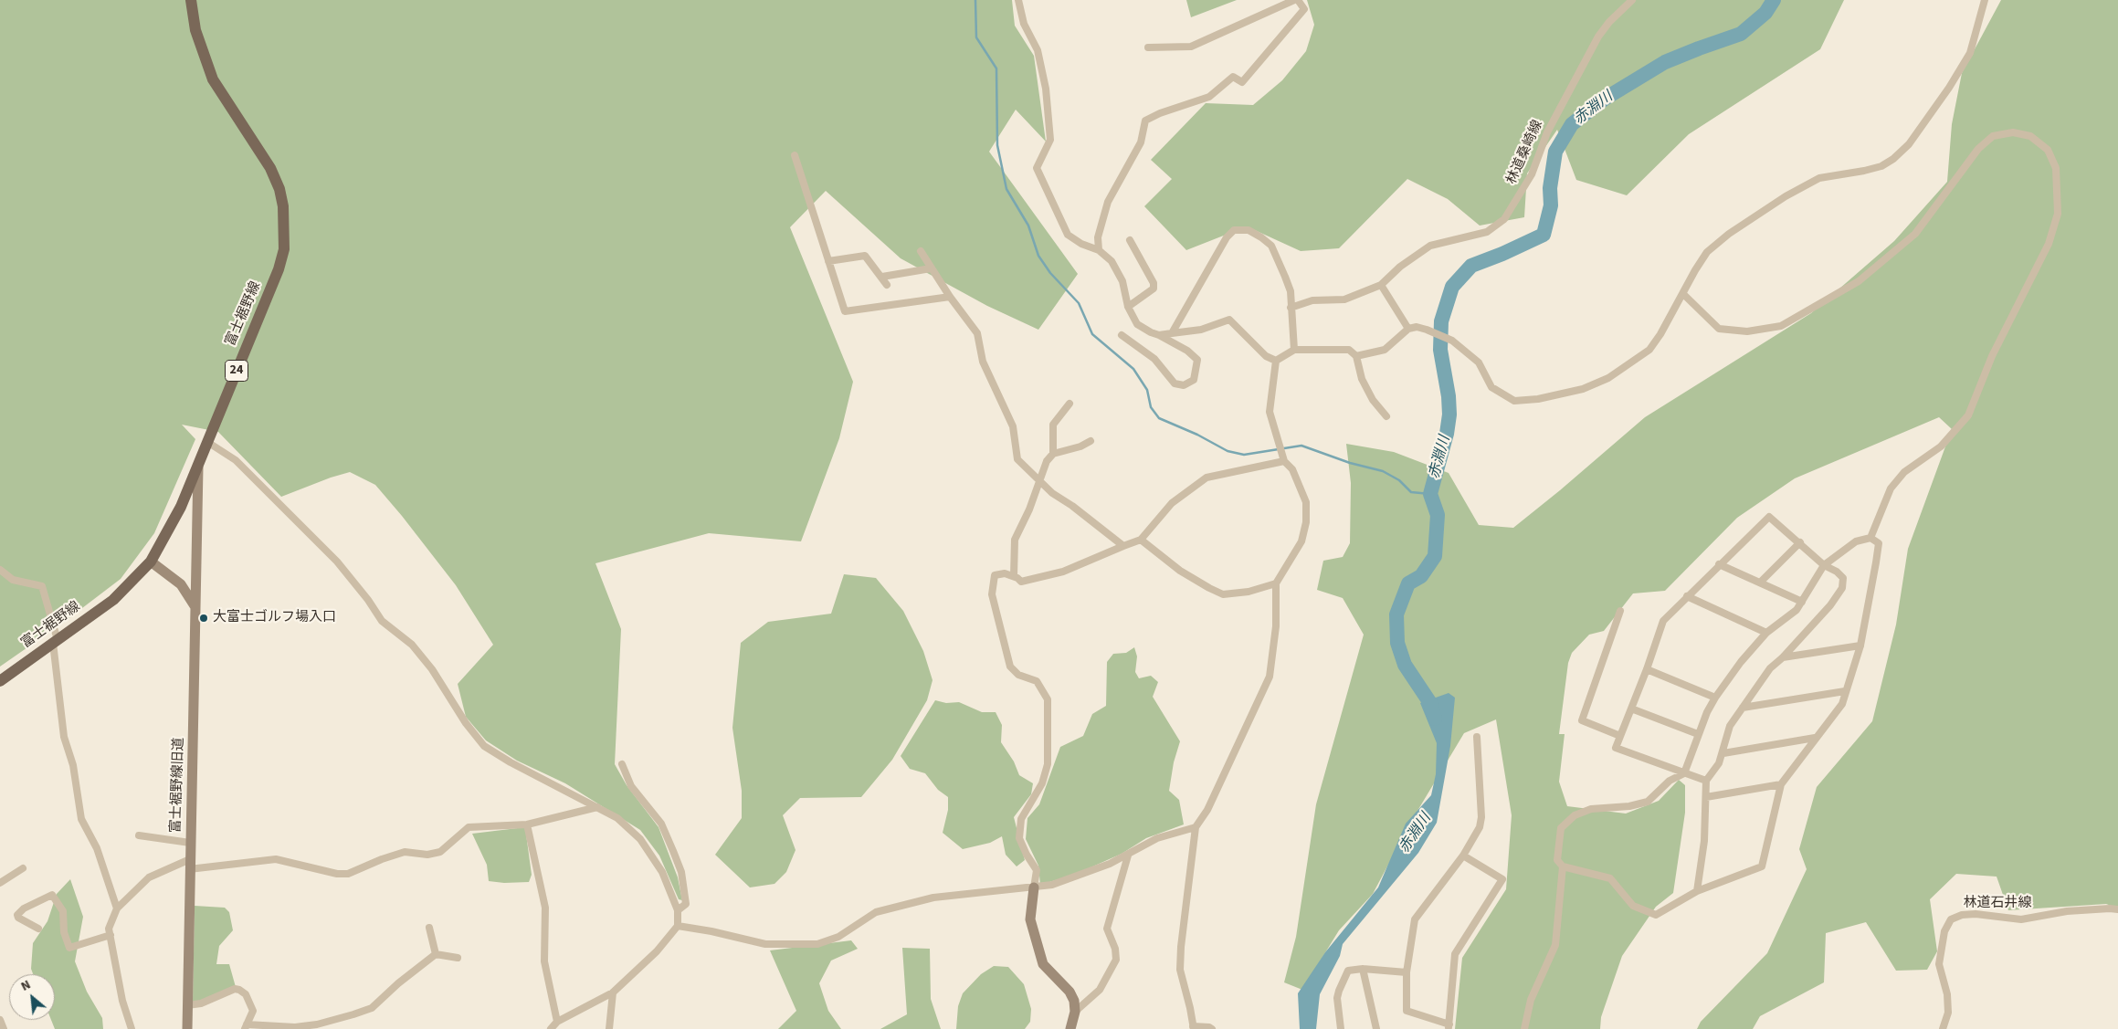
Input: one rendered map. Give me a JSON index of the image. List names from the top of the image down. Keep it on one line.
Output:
{"streets":{"main road":["富士裾野線","24"],"street":["林道桑崎線","富士裾野線旧道","林道石井線"]},"crossings":[["富士裾野線","富士裾野線旧道"]],"water":["赤淵川"],"places":["大富士ゴルフ場入口"],"north":"top left"}
